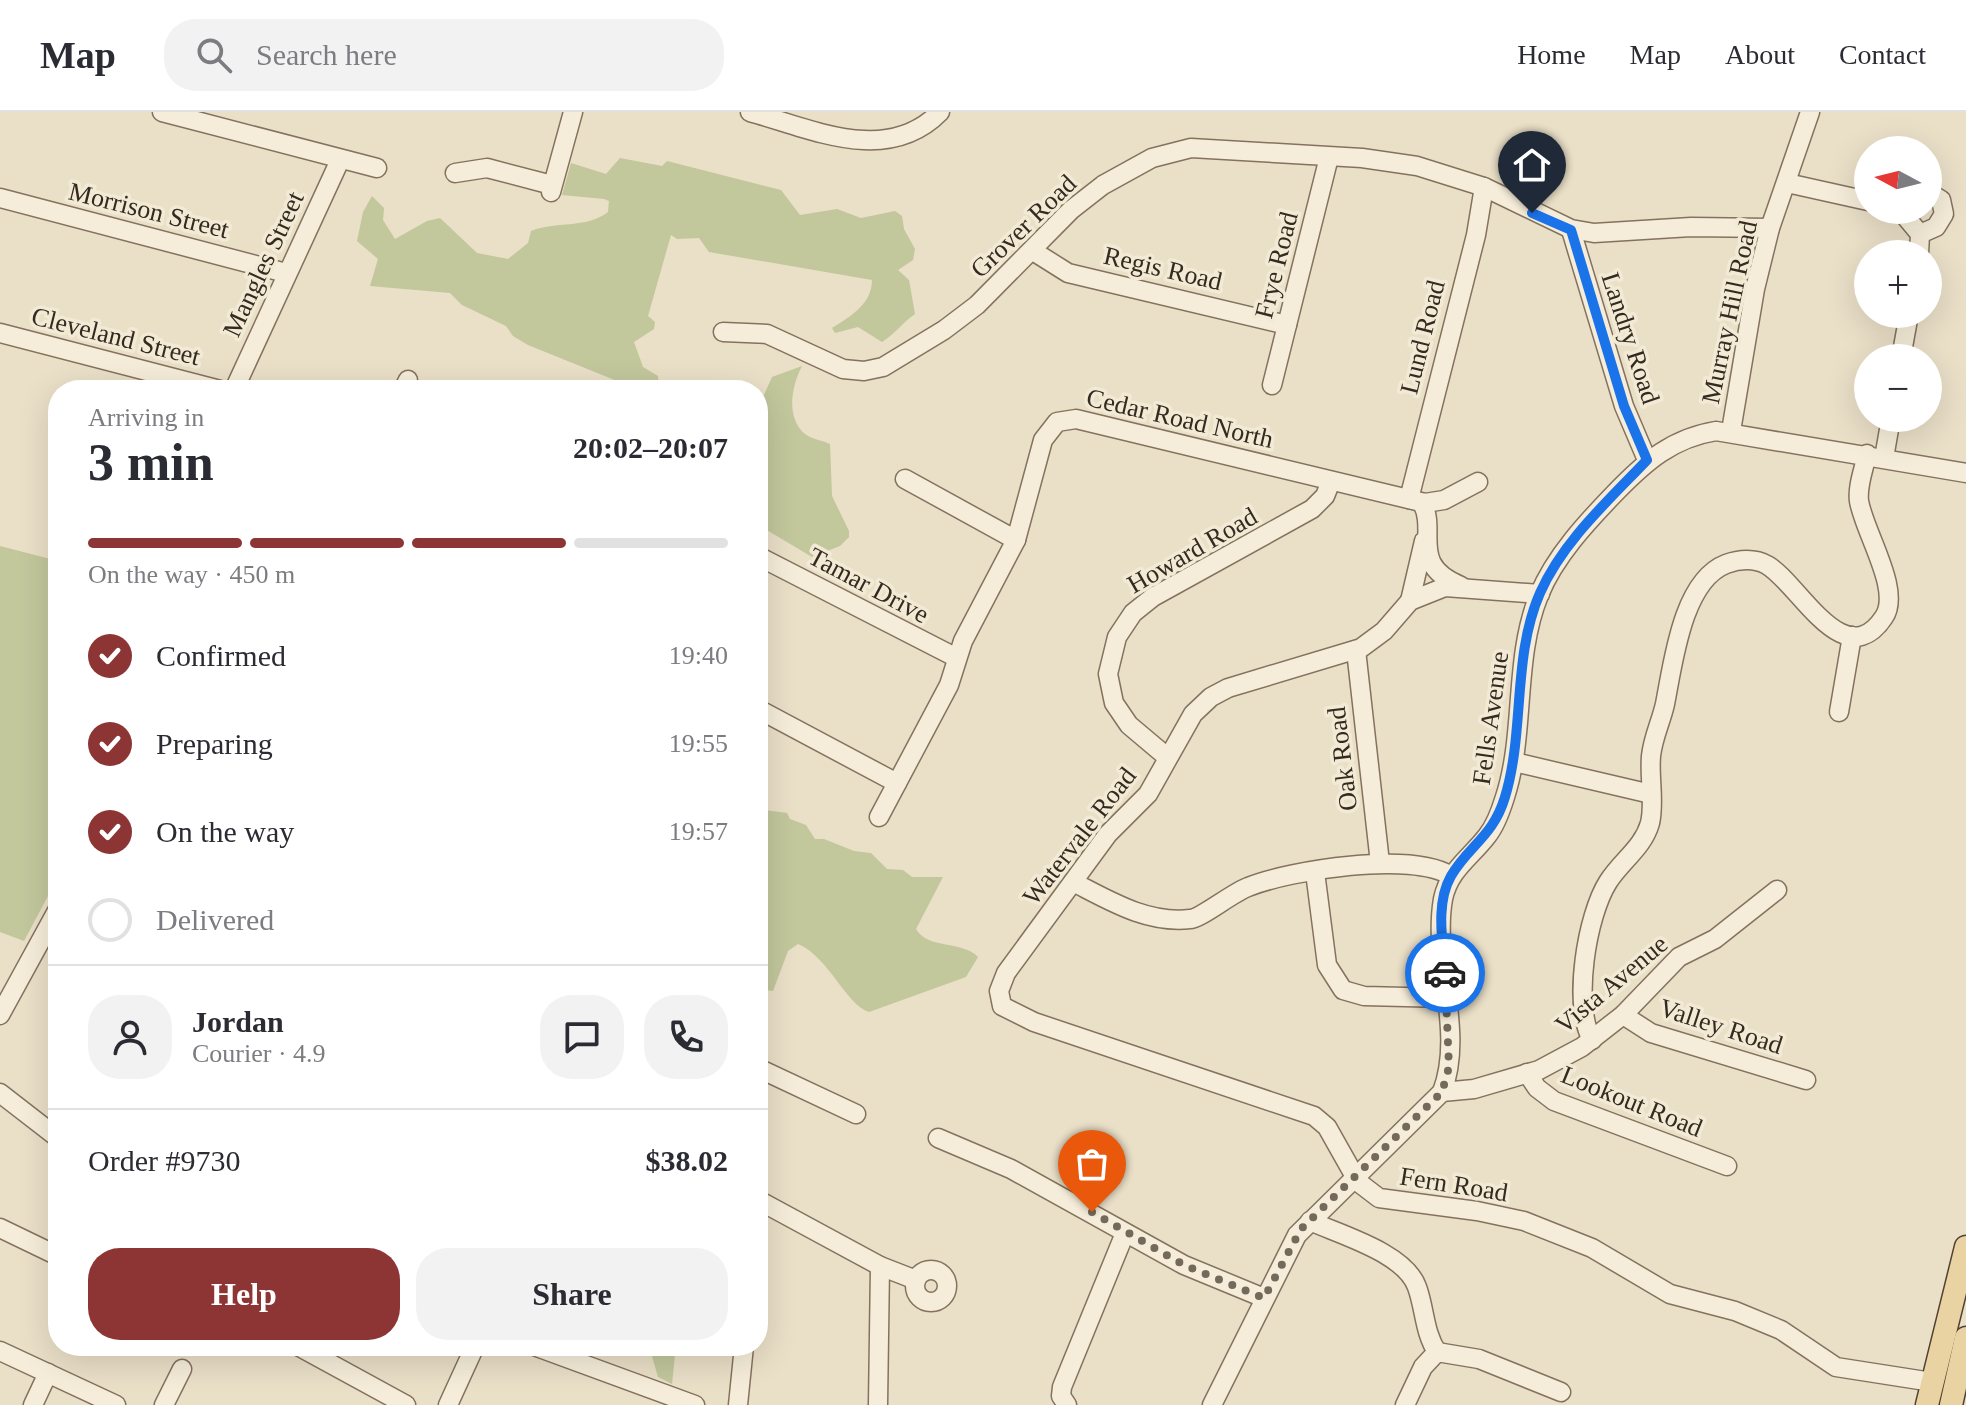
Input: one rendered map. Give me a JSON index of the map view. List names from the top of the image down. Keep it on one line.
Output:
{"streets":{"street":["Morrison Street","Grover Road","Mangles Street","Frye Road","Regis Road","Murray Hill Road","Cleveland Street","Lund Road","Landry Road","Cedar Road North","Howard Road","Tamar Drive","Fells Avenue","Oak Road","Watervale Road","Vista Avenue","Valley Road","Lookout Road","Fern Road"]},"crossings":[["Morrison Street","Mangles Street"],["Grover Road","Frye Road"],["Grover Road","Regis Road"],["Grover Road","Murray Hill Road"],["Grover Road","Lund Road"],["Grover Road","Landry Road"],["Frye Road","Regis Road"],["Murray Hill Road","Fells Avenue"],["Lund Road","Cedar Road North"],["Lund Road","Watervale Road"],["Landry Road","Fells Avenue"],["Cedar Road North","Howard Road"],["Cedar Road North","Tamar Drive"],["Howard Road","Watervale Road"],["Fells Avenue","Watervale Road"],["Fells Avenue","Vista Avenue"],["Oak Road","Watervale Road"],["Watervale Road","Fern Road"],["Vista Avenue","Valley Road"],["Vista Avenue","Lookout Road"]],"north":"left","page":{"header":"Map","search":"Search here","nav":["Home","Map","About","Contact"],"map_buttons":["+","−"],"heading":["3 min","Arriving in","20:02–20:07"],"panel":["Jordan","Courier · 4.9","Order #9730","$38.02"],"bar":"On the way · 450 m","list":[["Confirmed","19:40"],["Preparing","19:55"],["On the way","19:57"],"Delivered"],"buttons":["Help","Share"]}}
